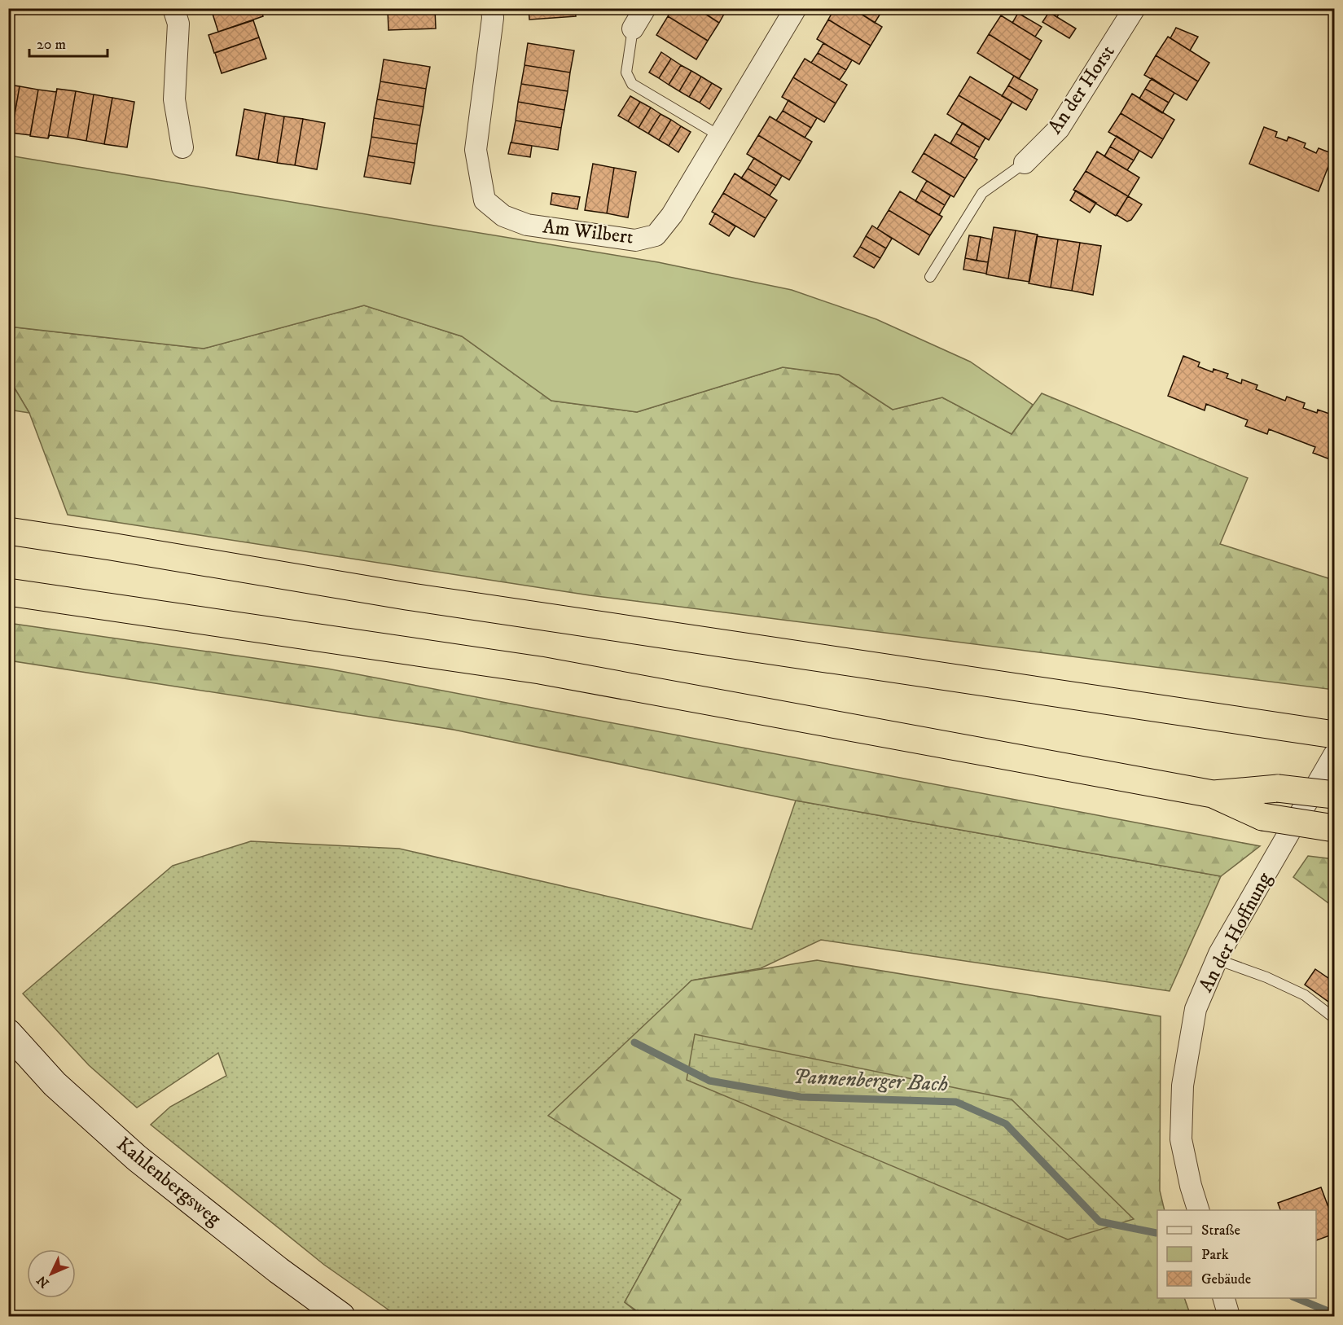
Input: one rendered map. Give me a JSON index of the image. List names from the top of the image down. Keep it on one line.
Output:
{"streets":{"street":["An der Horst","Am Wilbert","An der Hoffnung","Kahlenbergsweg"]},"water":["Pannenberger Bach"],"legend":["Straße","Park","Gebäude"],"scale_bar":"20 m","north":"bottom left"}
